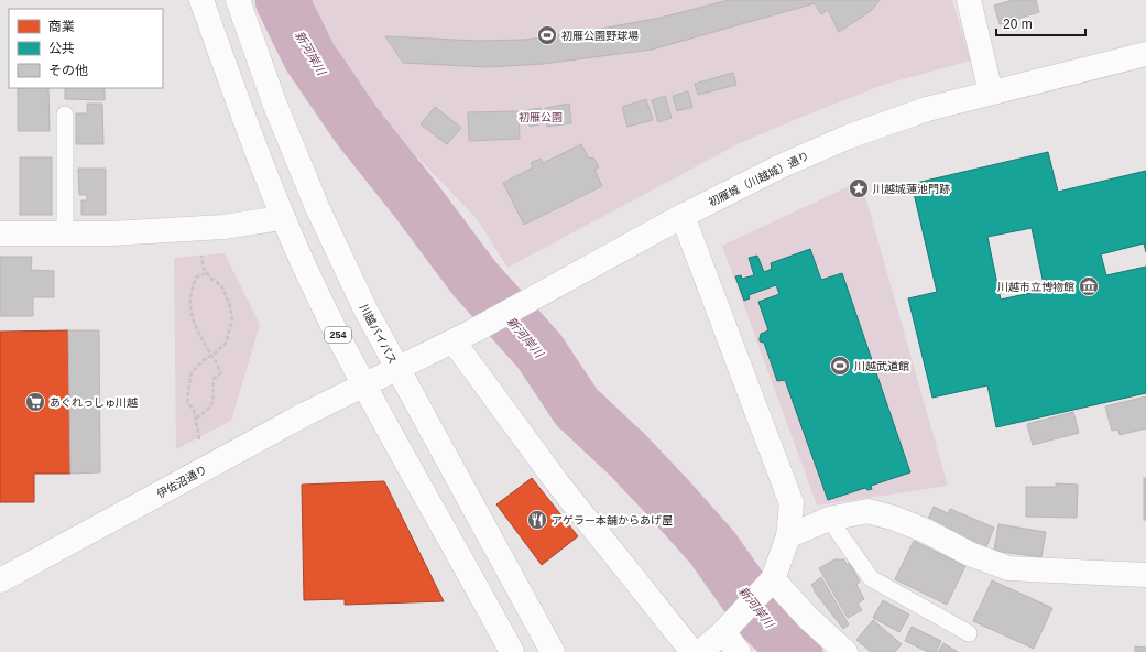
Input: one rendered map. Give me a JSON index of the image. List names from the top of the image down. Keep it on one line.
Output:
{"streets":{"main road":["初雁城（川越城）通り","川越バイパス","254","伊佐沼通り"]},"crossings":[["初雁城（川越城）通り","川越バイパス"],["初雁城（川越城）通り","伊佐沼通り"],["川越バイパス","伊佐沼通り"],["254","伊佐沼通り"]],"water":["新河岸川"],"parks":["初雁公園"],"places":{"sports":["初雁公園野球場","川越武道館"],"place":["川越城蓮池門跡"],"museum":["川越市立博物館"],"supermarket":["あぐれっしゅ川越"],"restaurant":["アゲラー本舗からあげ屋"]},"legend":["商業","公共","その他"],"scale_bar":"20 m"}
